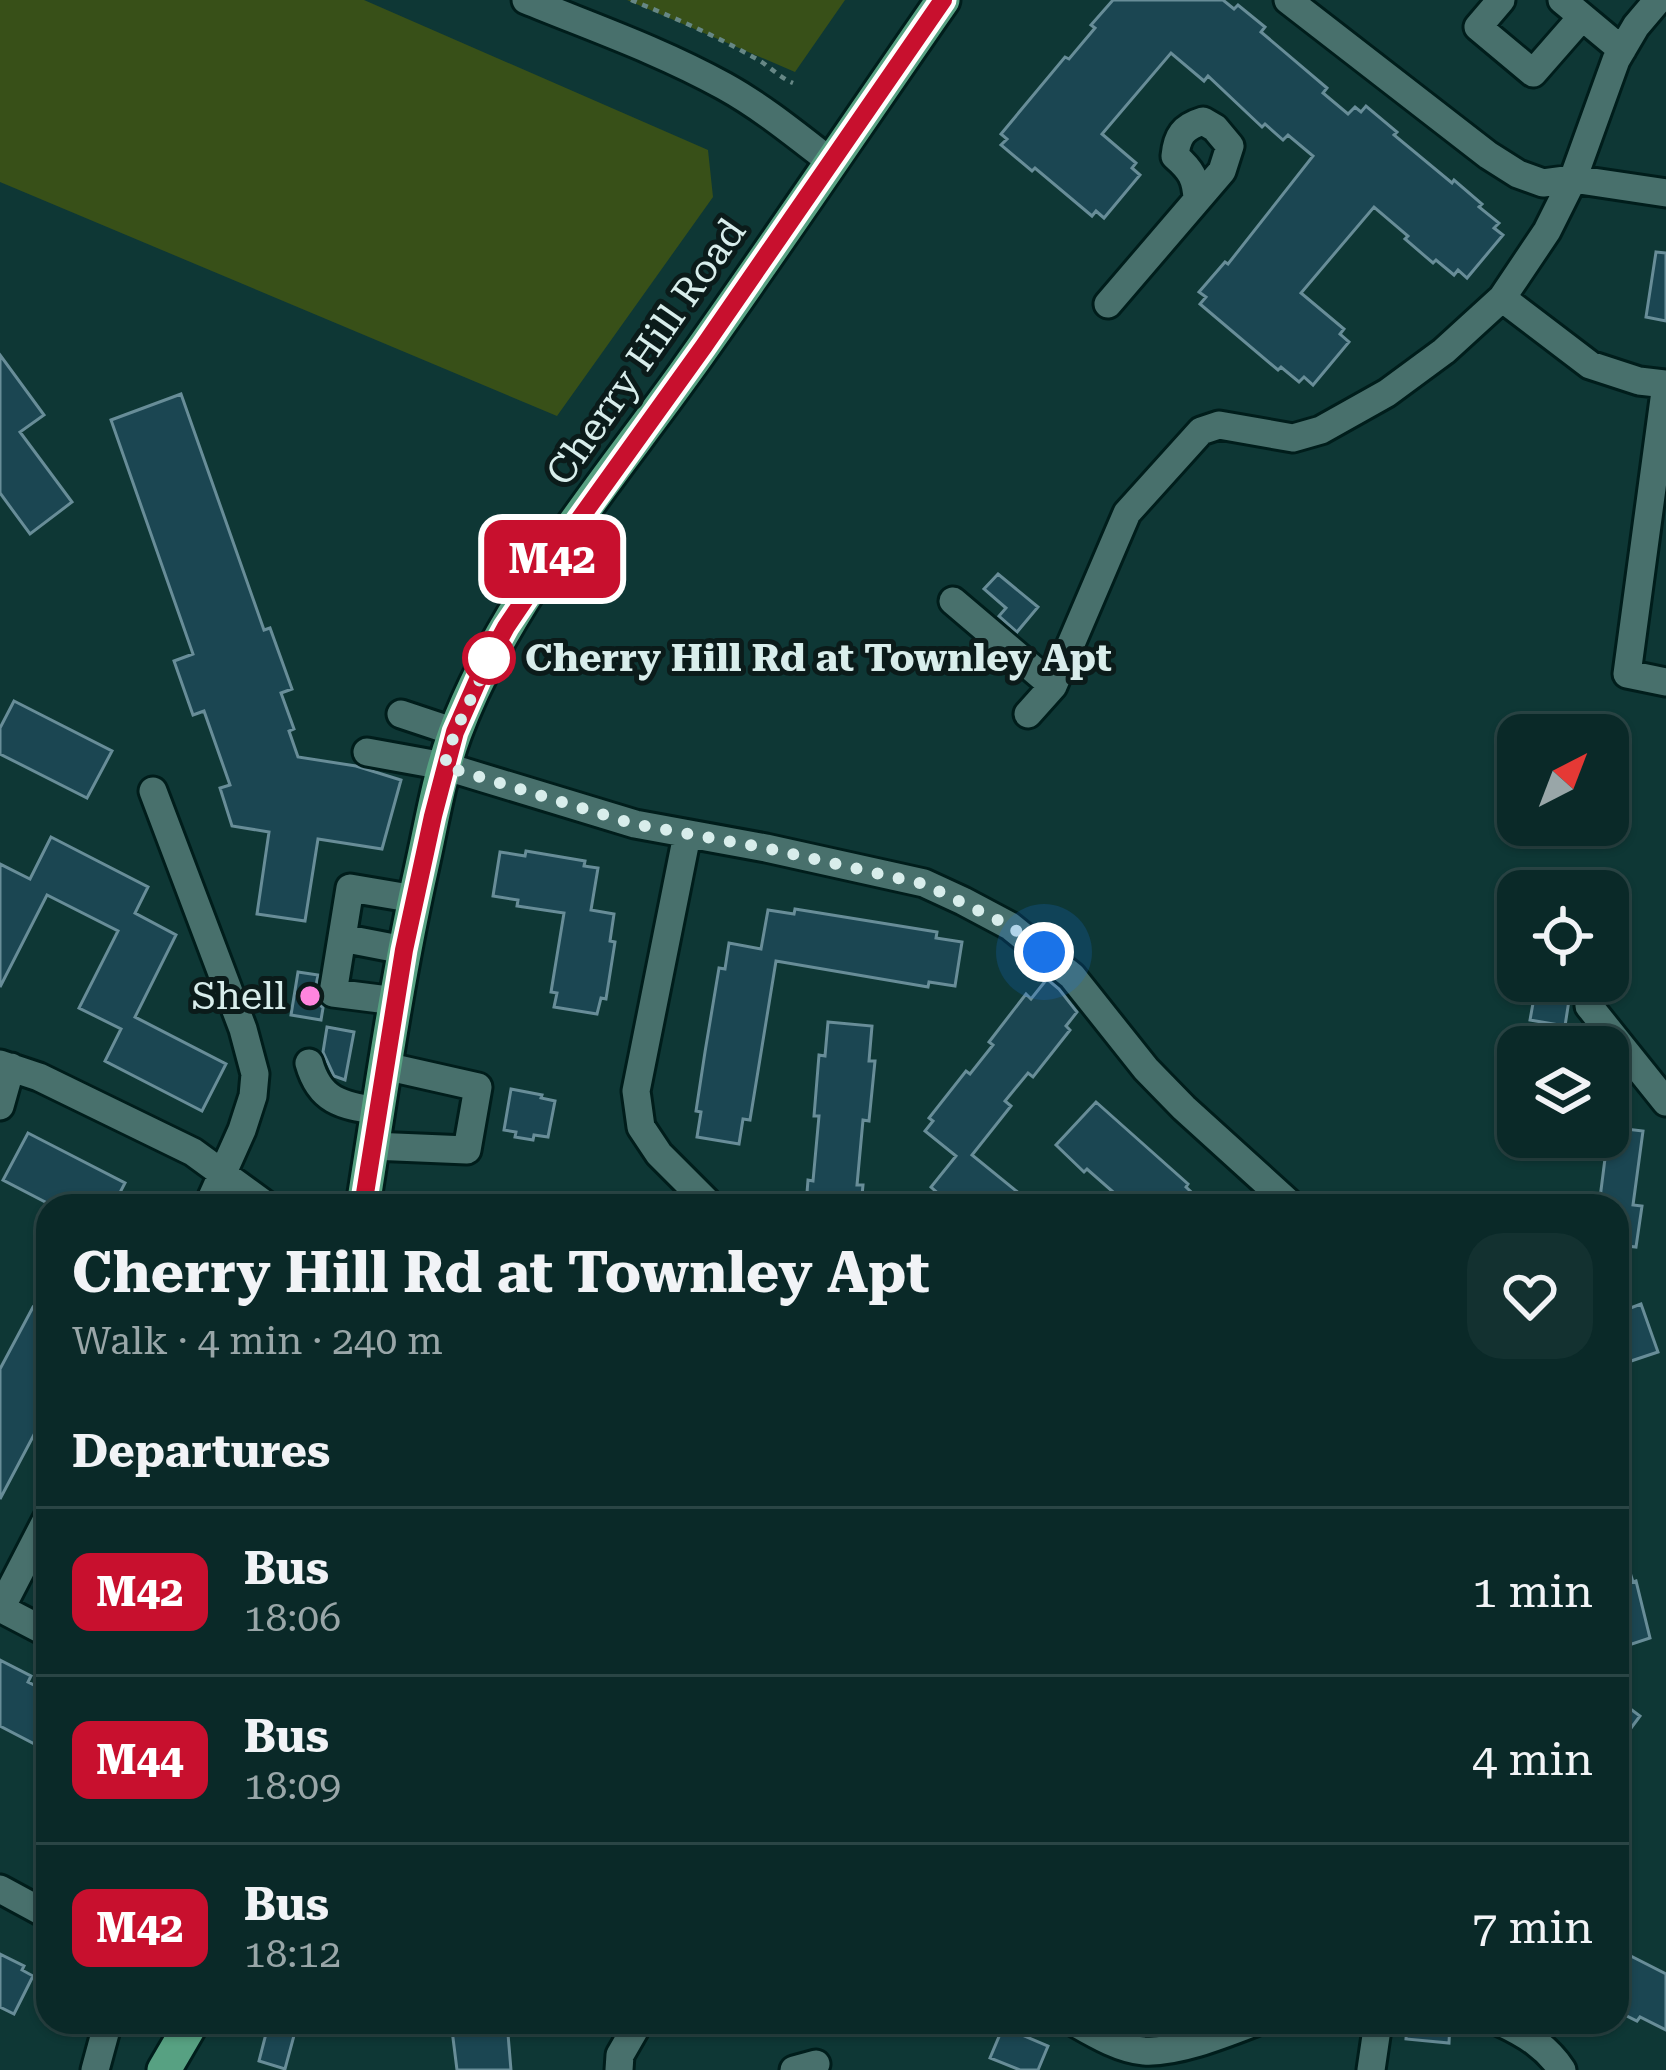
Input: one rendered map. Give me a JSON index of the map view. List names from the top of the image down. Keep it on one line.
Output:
{"streets":{"main road":["Cherry Hill Road"]},"places":["Cherry Hill Rd at Townley Apt","Shell"],"lines":["bus line M42"],"north":"top right","page":{"on_map":"M42","heading":[["Cherry Hill Rd at Townley Apt","Walk · 4 min · 240 m"],"Departures"],"list":[{"mark":"M42","name":"Bus","note":"18:06","value":"1 min"},{"mark":"M44","name":"Bus","note":"18:09","value":"4 min"},{"mark":"M42","name":"Bus","note":"18:12","value":"7 min"}]}}
